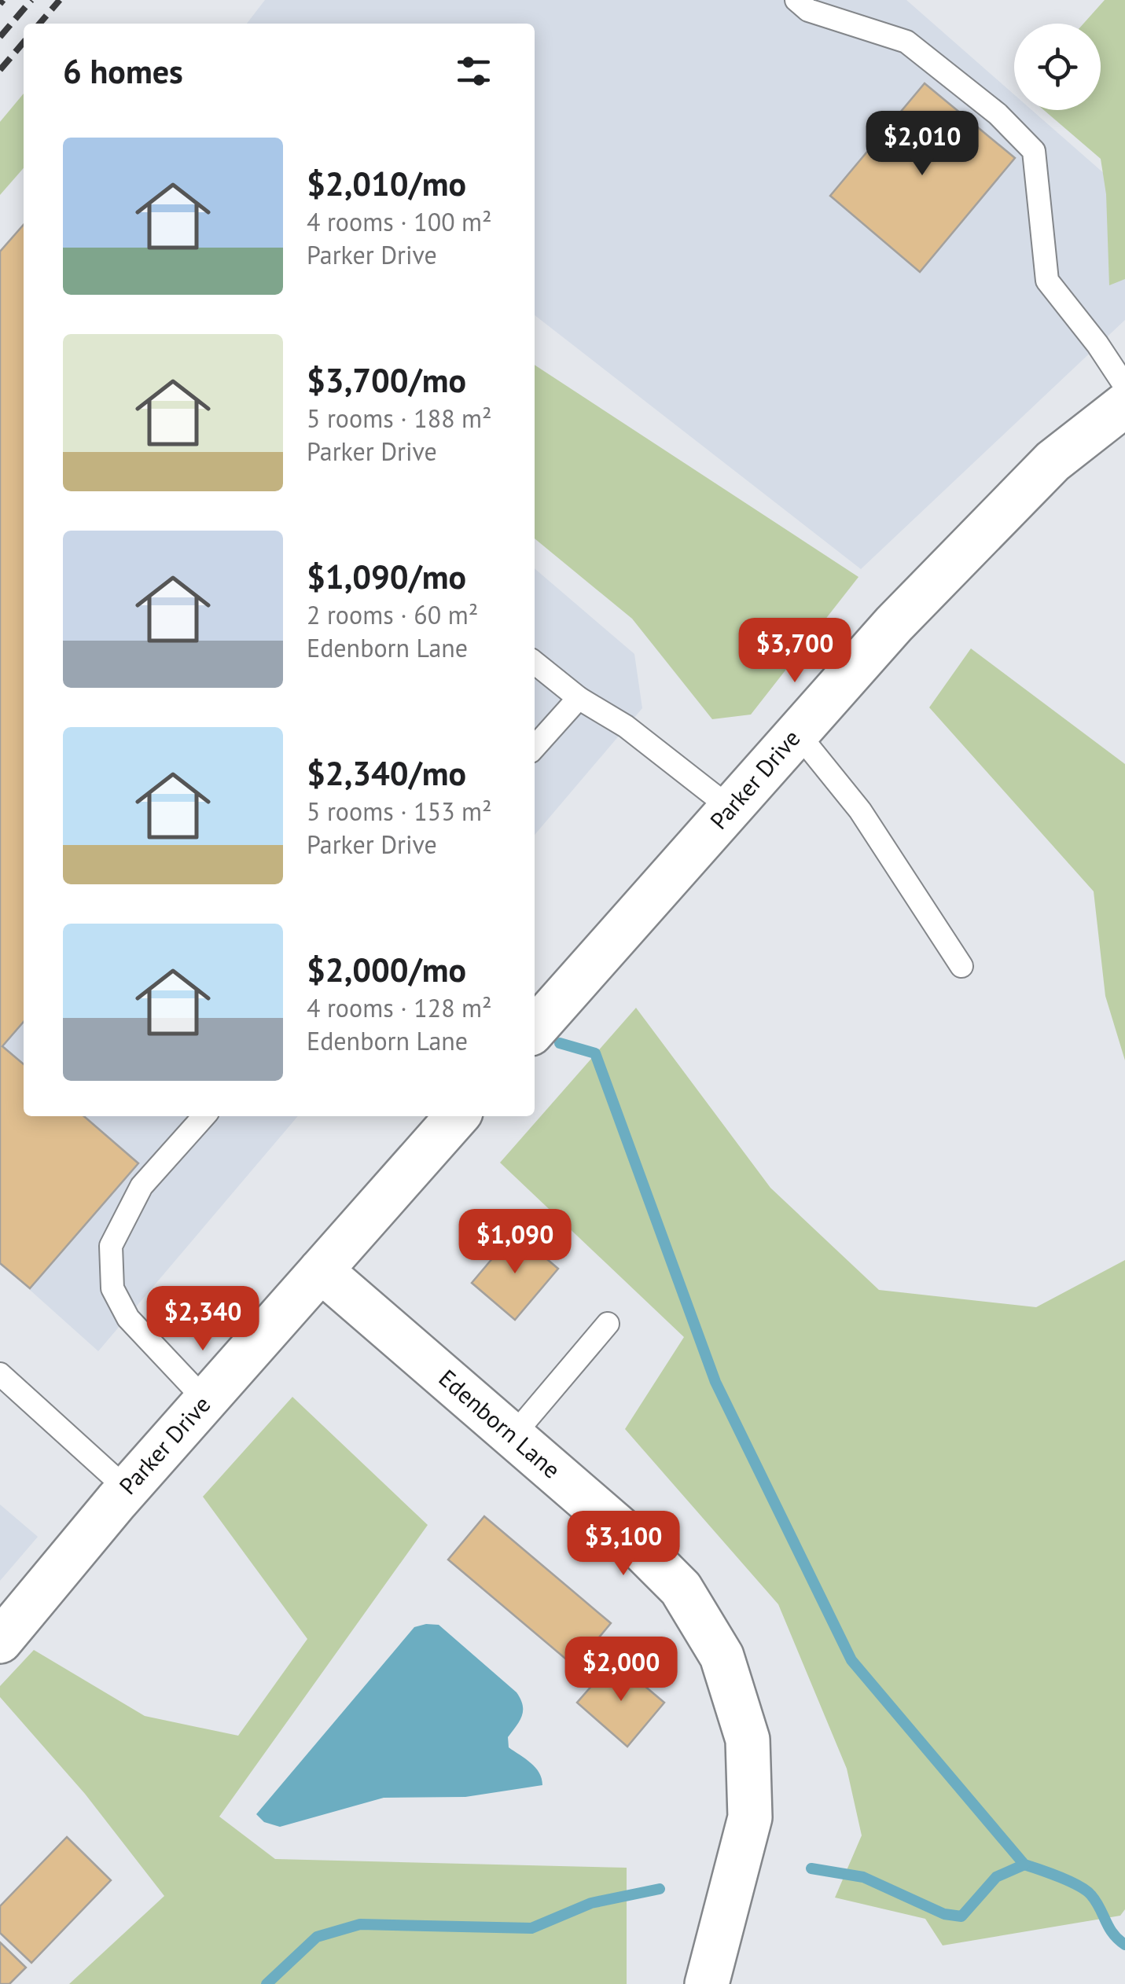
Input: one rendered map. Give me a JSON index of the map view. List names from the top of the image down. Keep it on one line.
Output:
{"streets":{"street":["Parker Drive","Edenborn Lane"]},"crossings":[["Parker Drive","Edenborn Lane"]],"page":{"heading":"6 homes","price":["$2,010","$3,700","$1,090","$2,340","$3,100","$2,000"],"list":[{"name":"$2,010/mo","note":"4 rooms · 100 m² · Parker Drive"},{"name":"$3,700/mo","note":"5 rooms · 188 m² · Parker Drive"},{"name":"$1,090/mo","note":"2 rooms · 60 m² · Edenborn Lane"},{"name":"$2,340/mo","note":"5 rooms · 153 m² · Parker Drive"},{"name":"$2,000/mo","note":"4 rooms · 128 m² · Edenborn Lane"}]}}
